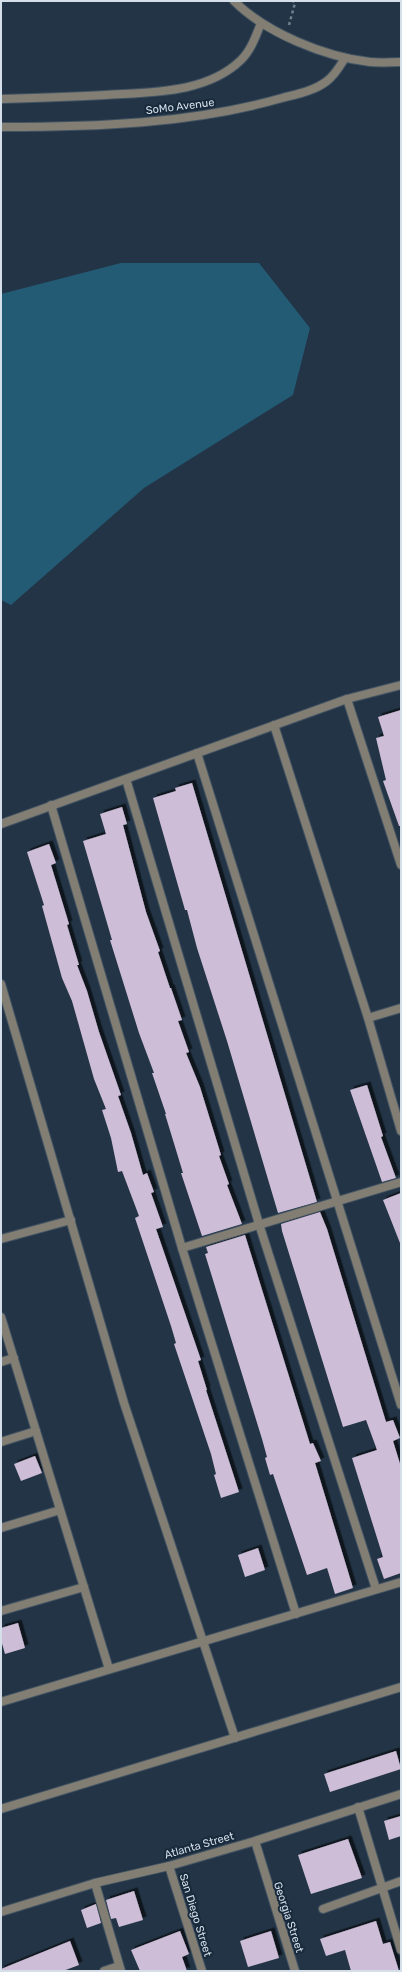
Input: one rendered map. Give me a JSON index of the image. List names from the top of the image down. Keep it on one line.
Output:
{"streets":{"street":["SoMo Avenue","Atlanta Street","San Diego Street","Georgia Street"]},"crossings":[["Atlanta Street","San Diego Street"],["Atlanta Street","Georgia Street"]]}
